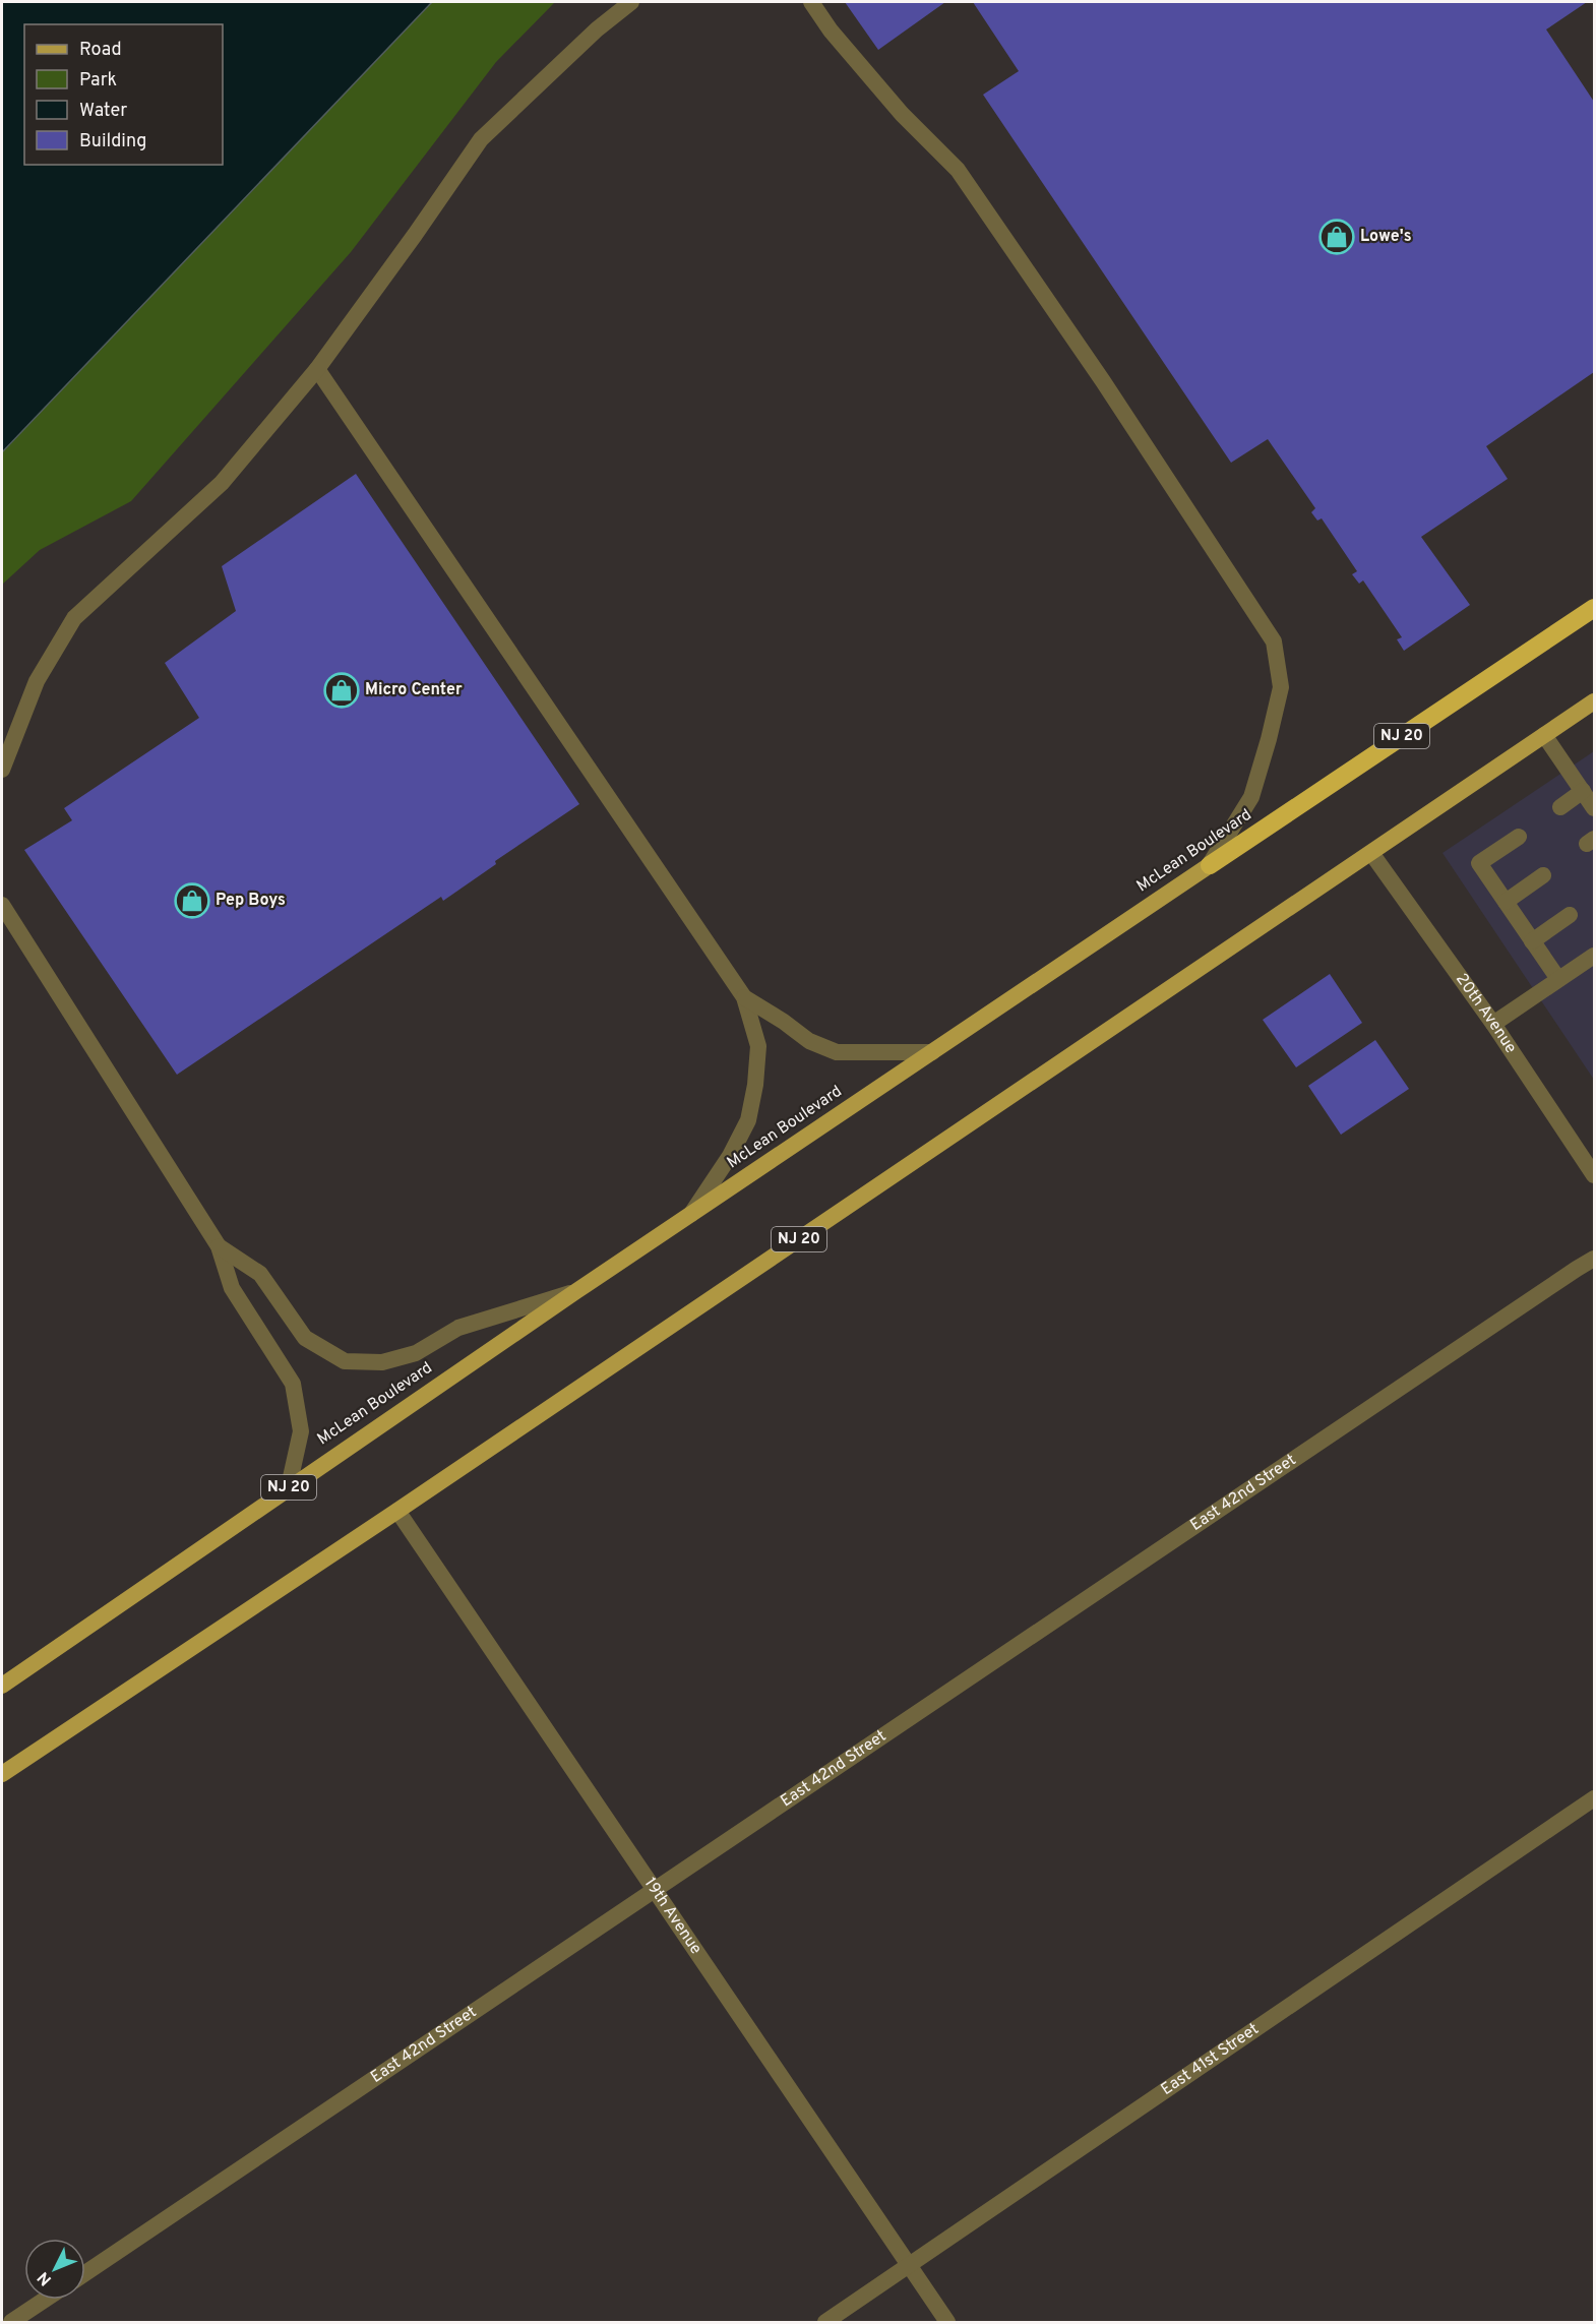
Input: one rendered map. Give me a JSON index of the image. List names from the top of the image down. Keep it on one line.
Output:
{"streets":{"highway":["NJ 20","McLean Boulevard"],"street":["20th Avenue","East 42nd Street","19th Avenue","East 41st Street"]},"crossings":[["NJ 20","20th Avenue"],["NJ 20","19th Avenue"],["East 42nd Street","19th Avenue"],["19th Avenue","East 41st Street"]],"places":{"shop":["Lowe's","Micro Center","Pep Boys"]},"legend":["Road","Park","Water","Building"],"north":"bottom left"}
